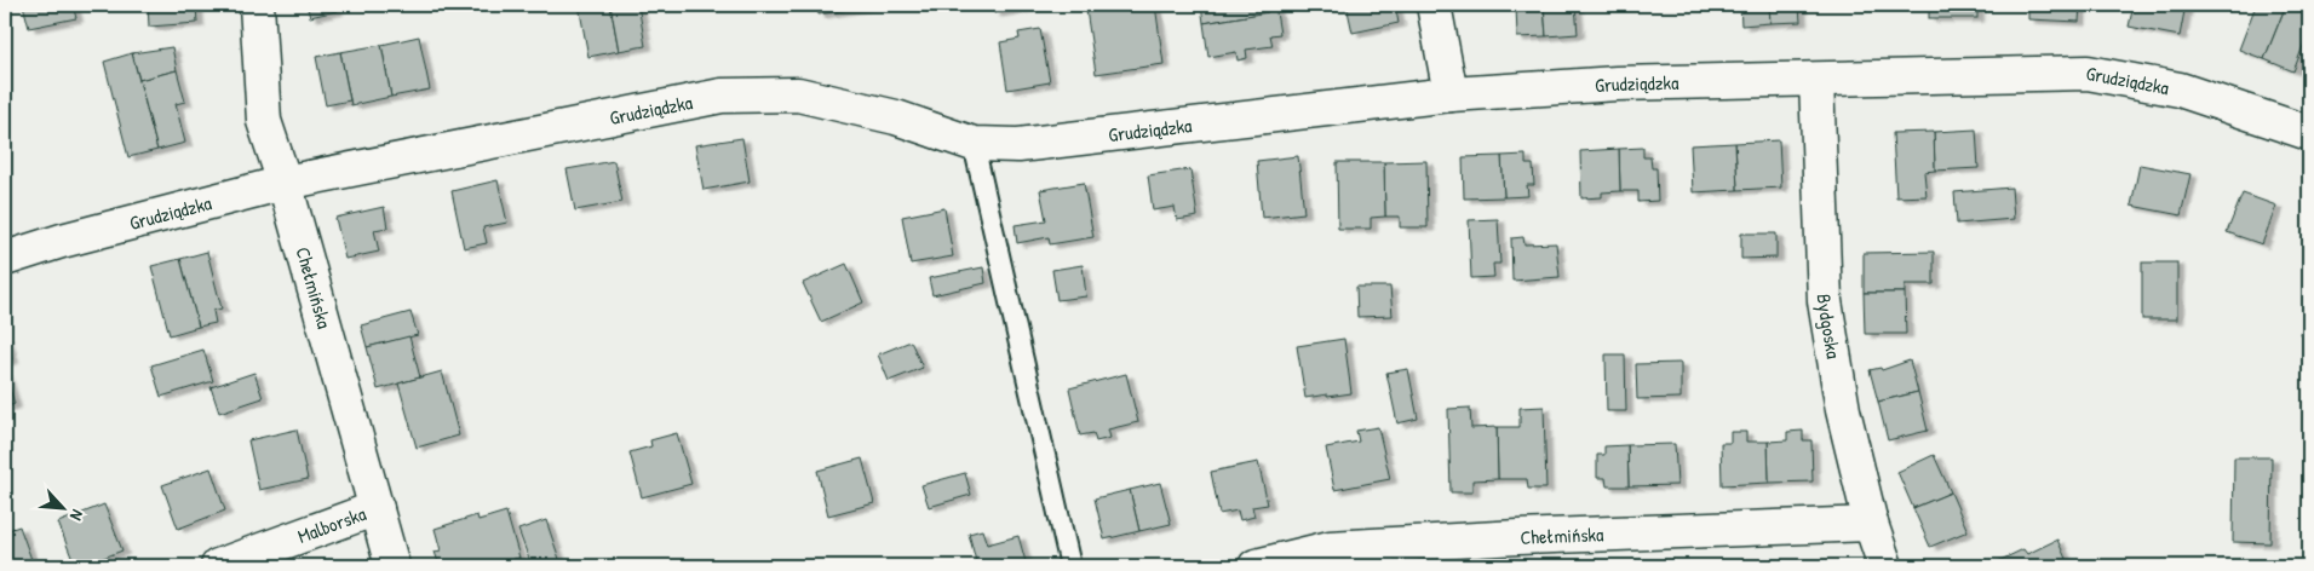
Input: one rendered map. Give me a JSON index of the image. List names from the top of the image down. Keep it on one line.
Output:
{"streets":{"street":["Grudziądzka","Chełmińska","Bydgoska","Malborska"]},"crossings":[["Grudziądzka","Chełmińska"],["Grudziądzka","Bydgoska"],["Chełmińska","Bydgoska"],["Chełmińska","Malborska"]],"north":"bottom right"}
